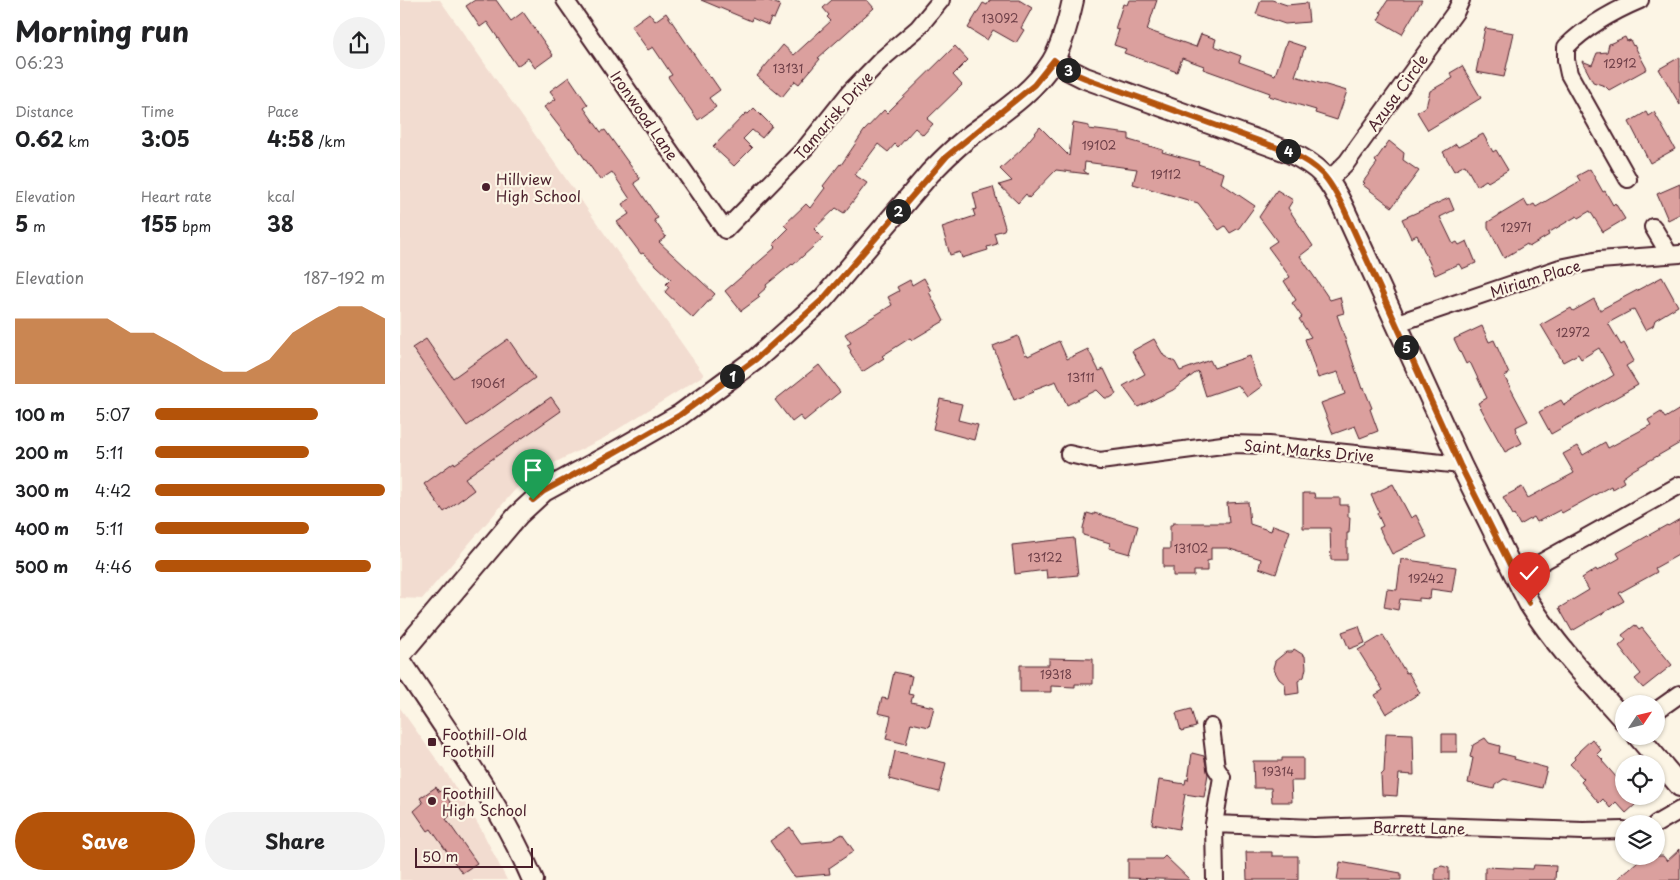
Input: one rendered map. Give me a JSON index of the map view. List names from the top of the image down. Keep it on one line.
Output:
{"streets":{"street":["Azusa Circle","Ironwood Lane","Tamarisk Drive","Miriam Place","Saint Marks Drive","Barrett Lane"]},"crossings":[["Ironwood Lane","Tamarisk Drive"]],"places":{"other":["Hillview High School","Foothill High School"],"transit":["Foothill-Old Foothill"]},"house_numbers":["13092","12912","13131","19102","19112","12971","12972","13111","19061","13102","13122","19242","19318","19314"],"scale_bar":"50 m","north":"top right","page":{"heading":["Morning run","06:23"],"pins":["3","4","2","5","1"],"stats":[["Distance","0.62 km"],["Time","3:05"],["Pace","4:58 /km"],["Elevation","5 m"],["Heart rate","155 bpm"],["kcal","38"]],"chart":["Elevation","187–192 m"],"list":[{"name":"100 m","note":"5:07"},{"name":"200 m","note":"5:11"},{"name":"300 m","note":"4:42"},{"name":"400 m","note":"5:11"},{"name":"500 m","note":"4:46"}],"buttons":["Save","Share"],"scale":"50 m"}}
